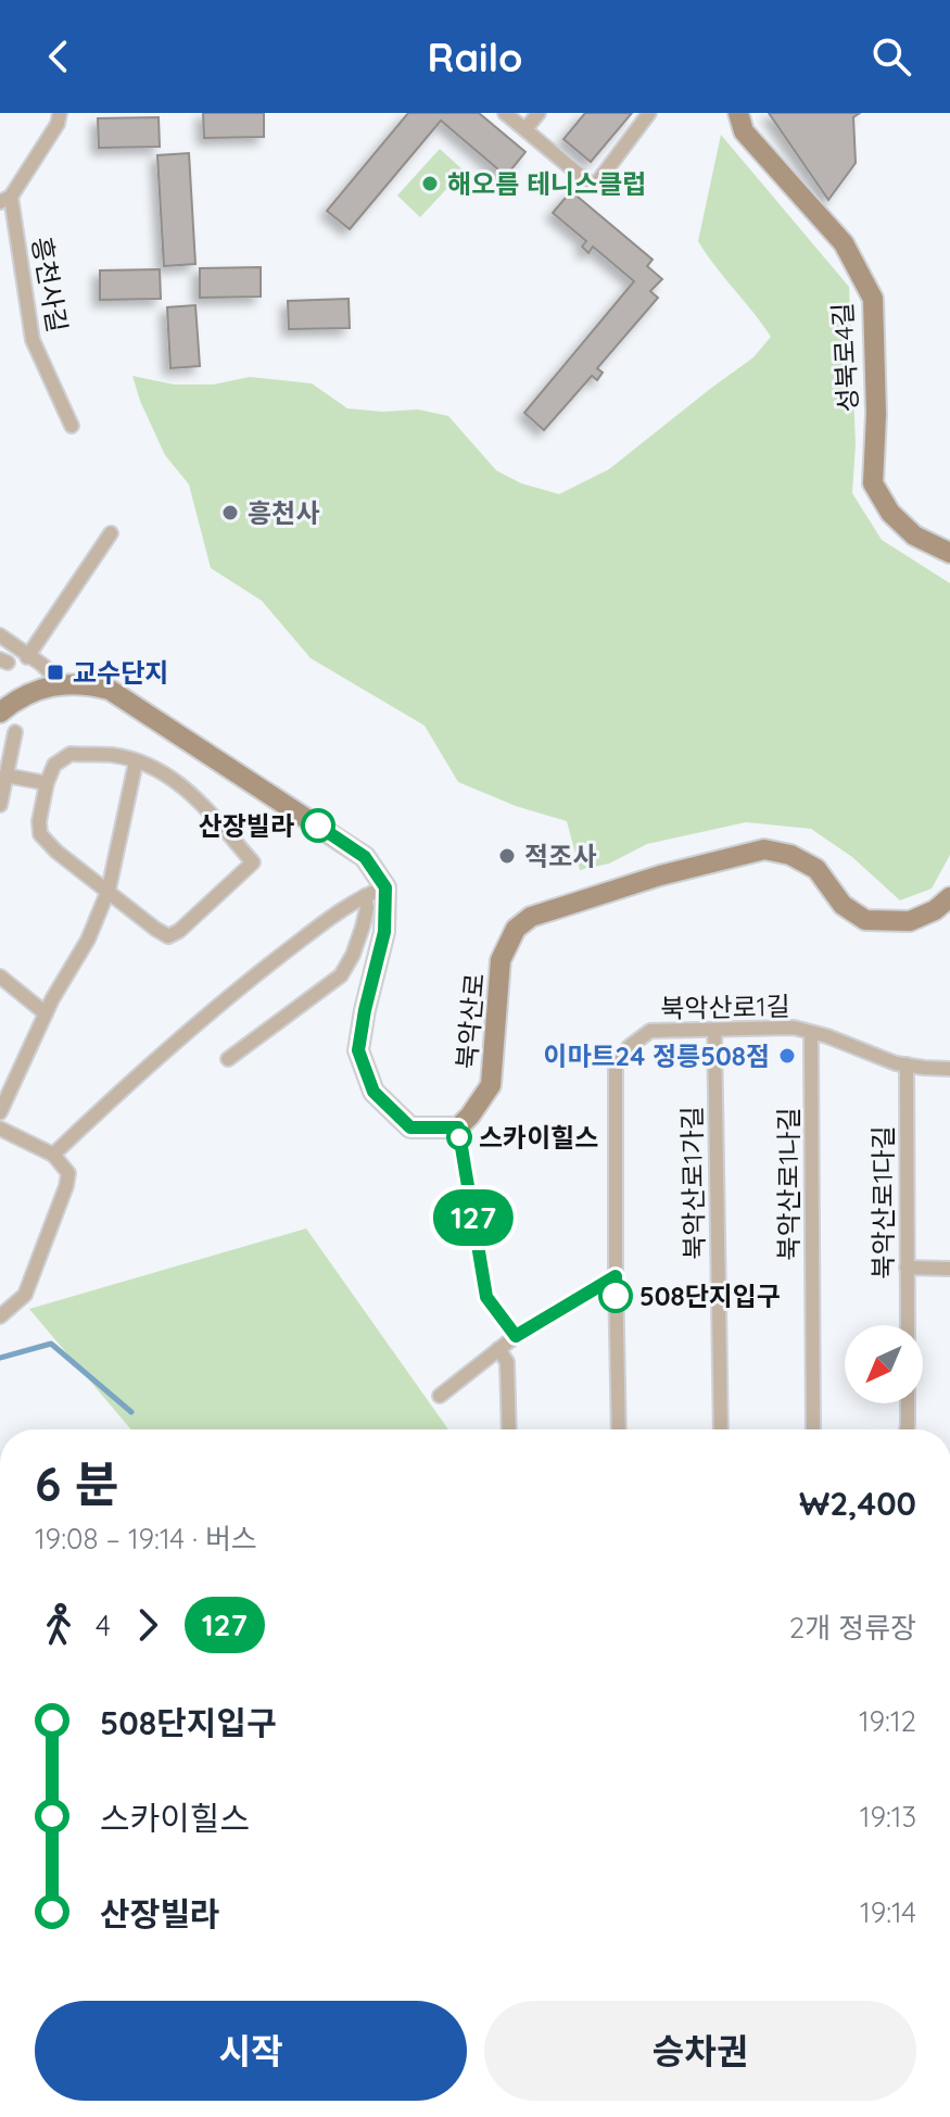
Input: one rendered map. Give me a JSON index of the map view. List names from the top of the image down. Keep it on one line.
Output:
{"streets":{"street":["흥천사길","성북로4길","북악산로1길","북악산로","북악산로1가길","북악산로1나길","북악산로1다길"]},"crossings":[["북악산로1길","북악산로1가길"],["북악산로1길","북악산로1나길"],["북악산로1길","북악산로1다길"]],"places":{"other":["해오름 테니스클럽","흥천사","산장빌라","적조사","이마트24 정릉508점","스카이힐스","508단지입구"],"transit":["교수단지"]},"lines":["bus line 127"],"north":"bottom left","page":{"header":"Railo","on_map":"127","heading":["6 분","19:08 – 19:14 · 버스","₩2,400"],"legs":["4","127","2개 정류장"],"list":[{"name":"508단지입구","value":"19:12"},{"name":"스카이힐스","value":"19:13"},{"name":"산장빌라","value":"19:14"}],"buttons":["시작","승차권"]}}
